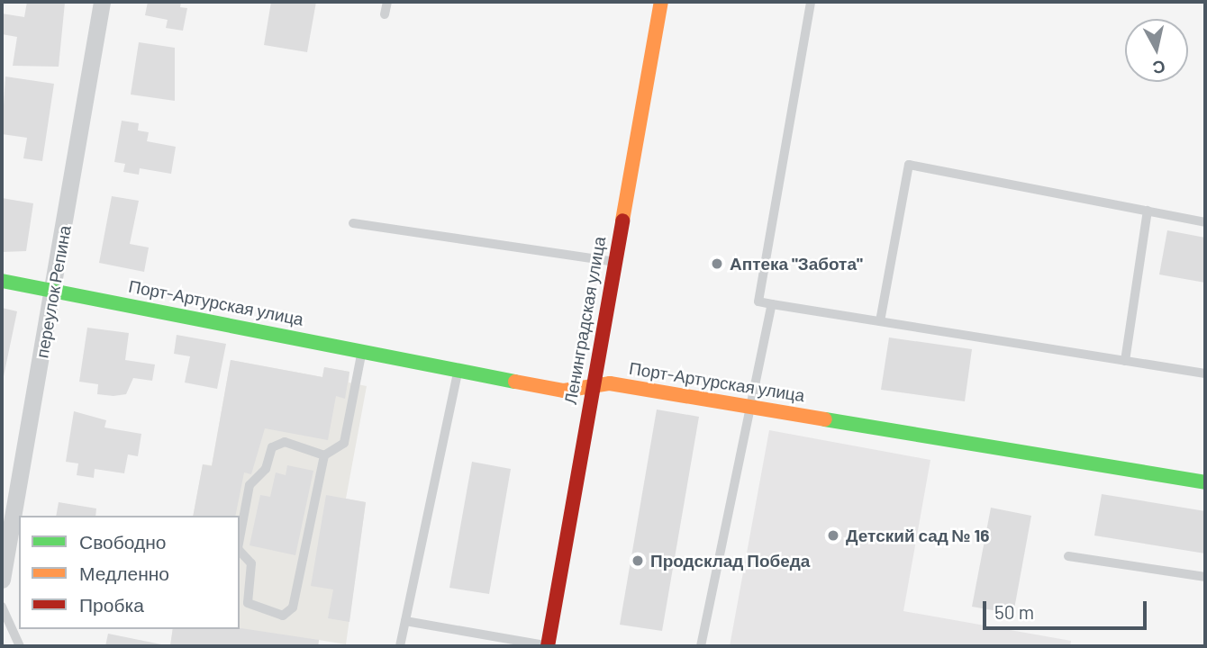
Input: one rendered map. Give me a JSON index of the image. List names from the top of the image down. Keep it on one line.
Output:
{"streets":{"street":["переулок Репина","Порт-Артурская улица","Ленинградская улица"]},"crossings":[["переулок Репина","Порт-Артурская улица"],["Порт-Артурская улица","Ленинградская улица"]],"places":["Аптека \"Забота\"","Детский сад № 16","Продсклад Победа"],"legend":["Свободно","Медленно","Пробка"],"scale_bar":"50 m","north":"bottom"}
